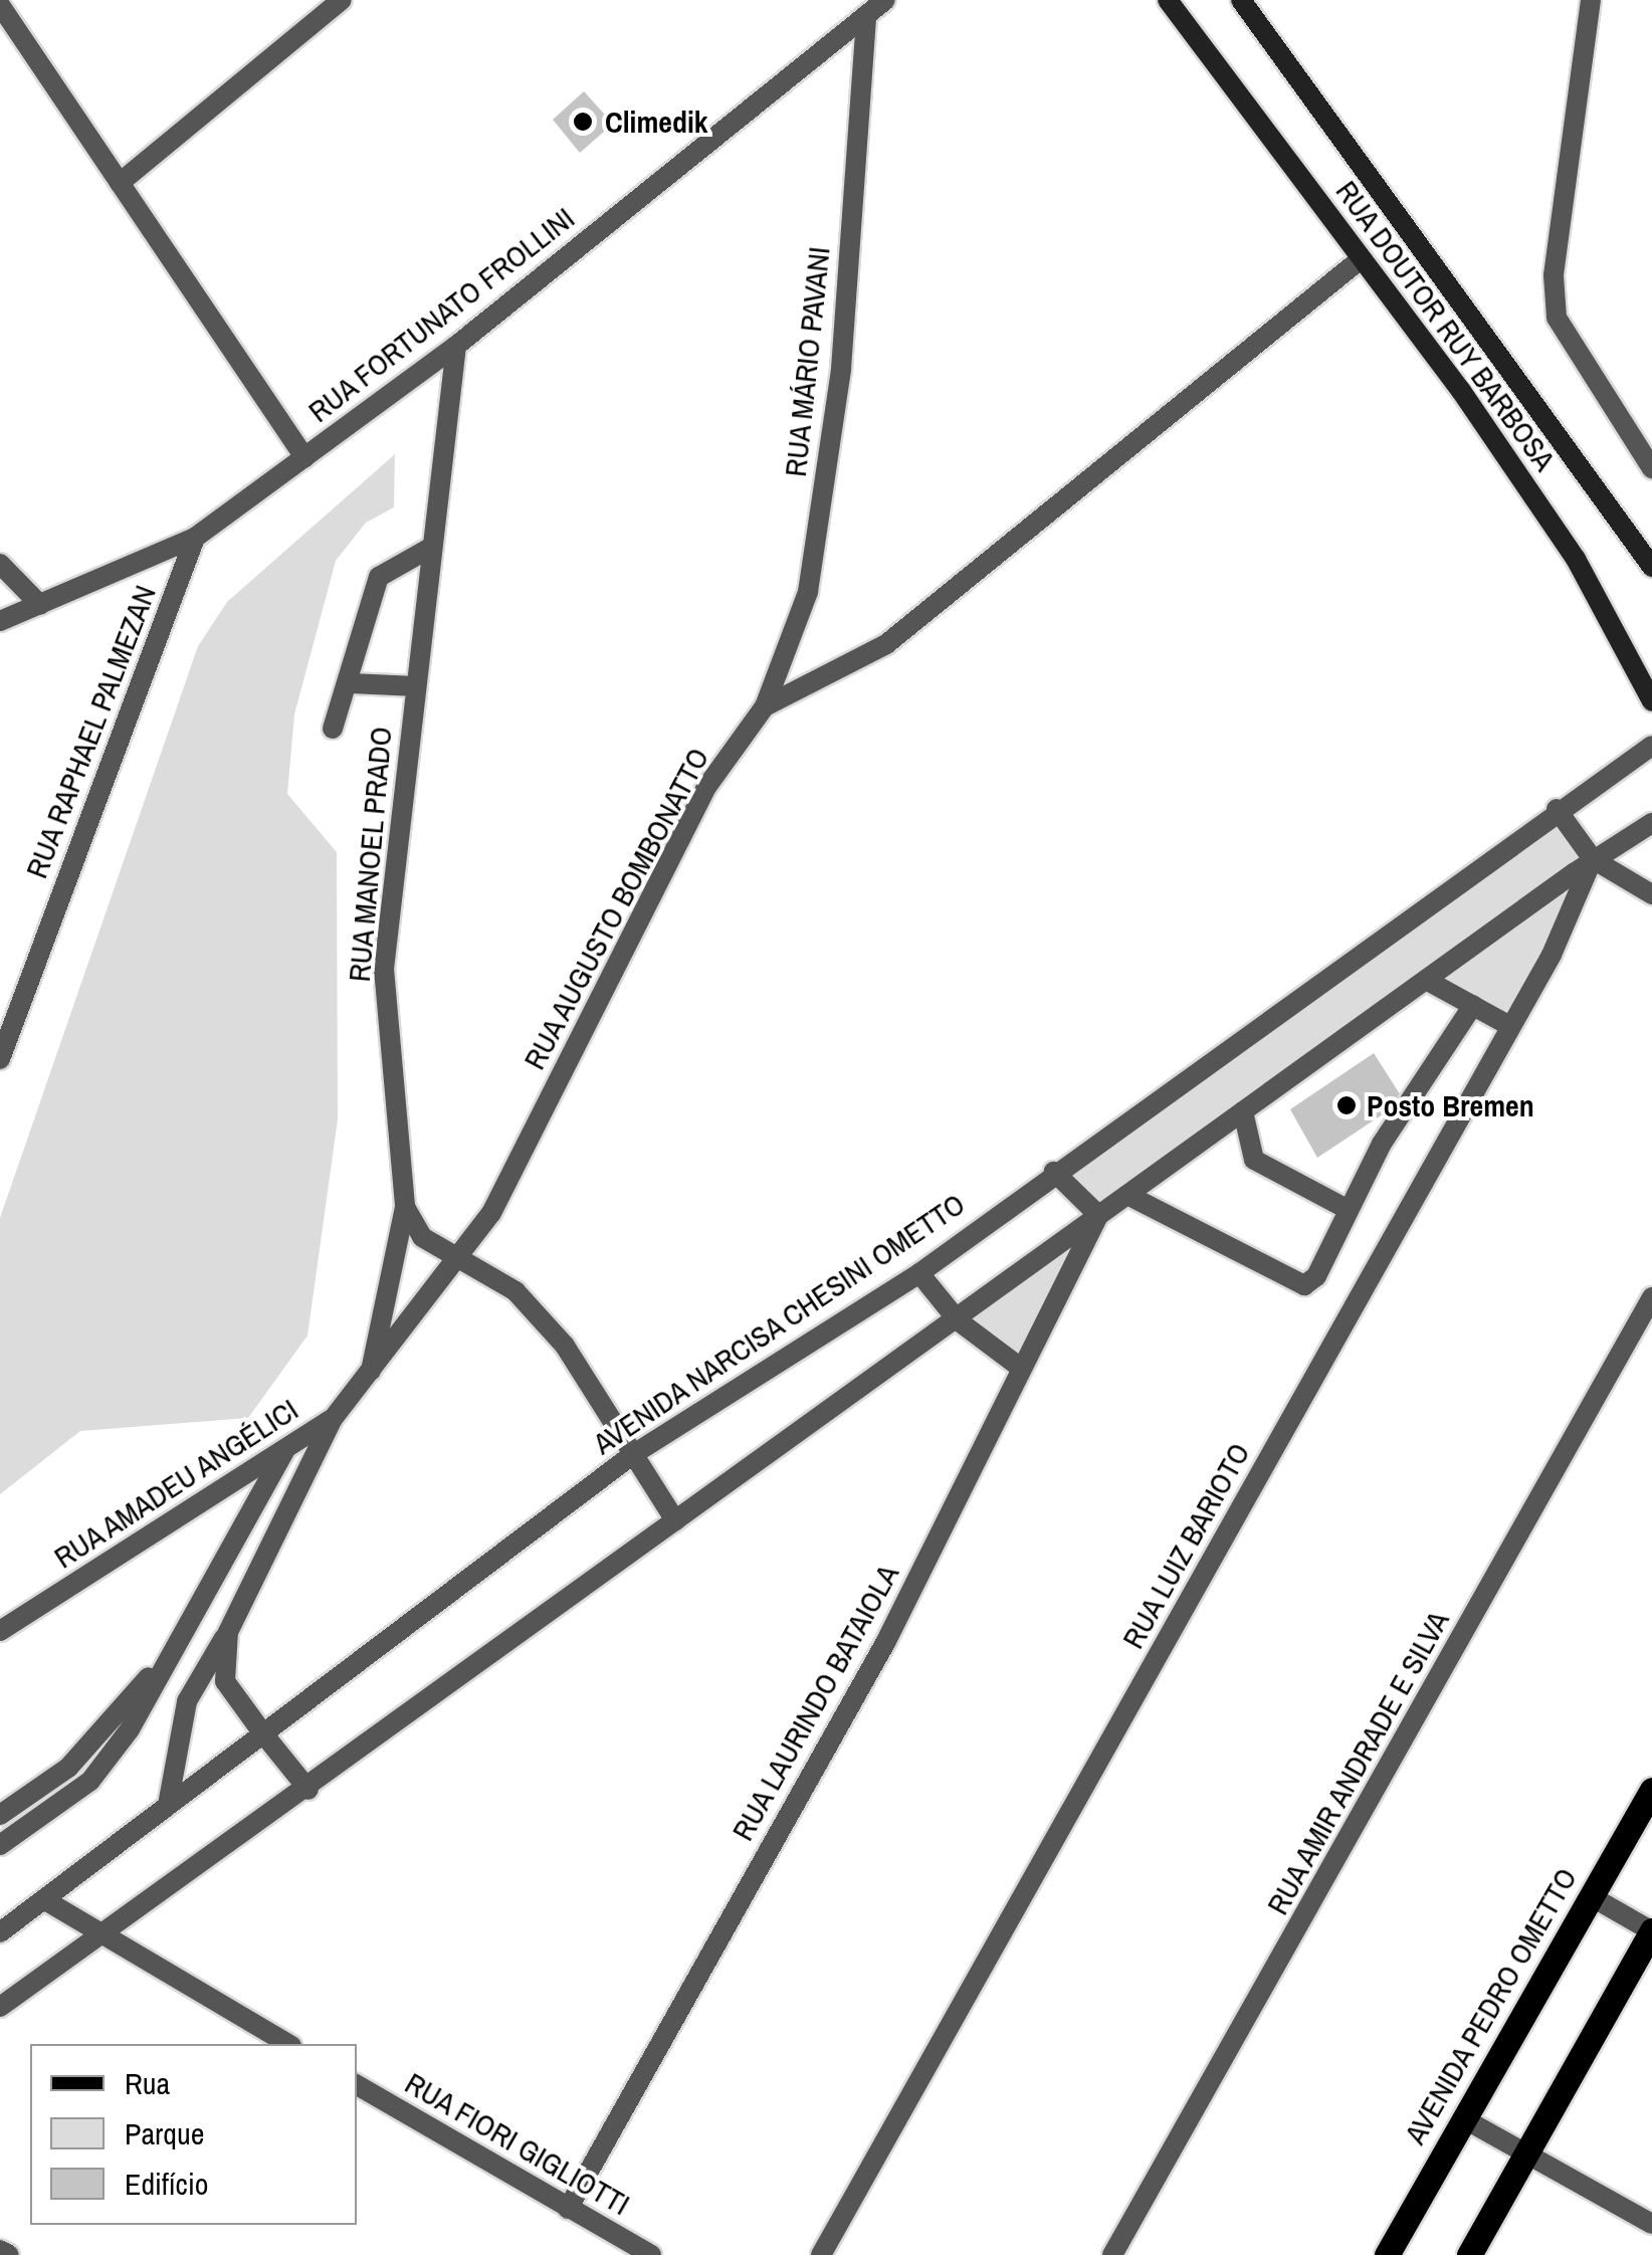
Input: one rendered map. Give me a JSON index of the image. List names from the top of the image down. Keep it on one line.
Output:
{"streets":{"main road":["RUA DOUTOR RUY BARBOSA","AVENIDA PEDRO OMETTO"],"street":["RUA FORTUNATO FROLLINI","RUA MÁRIO PAVANI","RUA RAPHAEL PALMEZAN","RUA MANOEL PRADO","RUA AUGUSTO BOMBONATTO","AVENIDA NARCISA CHESINI OMETTO","RUA AMADEU ANGÉLICI","RUA LUIZ BARIOTO","RUA LAURINDO BATAIOLA","RUA AMIR ANDRADE E SILVA","RUA FIORI GIGLIOTTI"]},"crossings":[["RUA FORTUNATO FROLLINI","RUA MÁRIO PAVANI"],["RUA FORTUNATO FROLLINI","RUA RAPHAEL PALMEZAN"],["RUA FORTUNATO FROLLINI","RUA MANOEL PRADO"],["RUA DOUTOR RUY BARBOSA","RUA AUGUSTO BOMBONATTO"],["RUA MÁRIO PAVANI","RUA AUGUSTO BOMBONATTO"],["RUA MANOEL PRADO","RUA AUGUSTO BOMBONATTO"],["RUA AUGUSTO BOMBONATTO","AVENIDA NARCISA CHESINI OMETTO"],["RUA AUGUSTO BOMBONATTO","RUA AMADEU ANGÉLICI"],["RUA LAURINDO BATAIOLA","RUA FIORI GIGLIOTTI"]],"places":["Climedik","Posto Bremen"],"legend":["Rua","Parque","Edifício"]}
